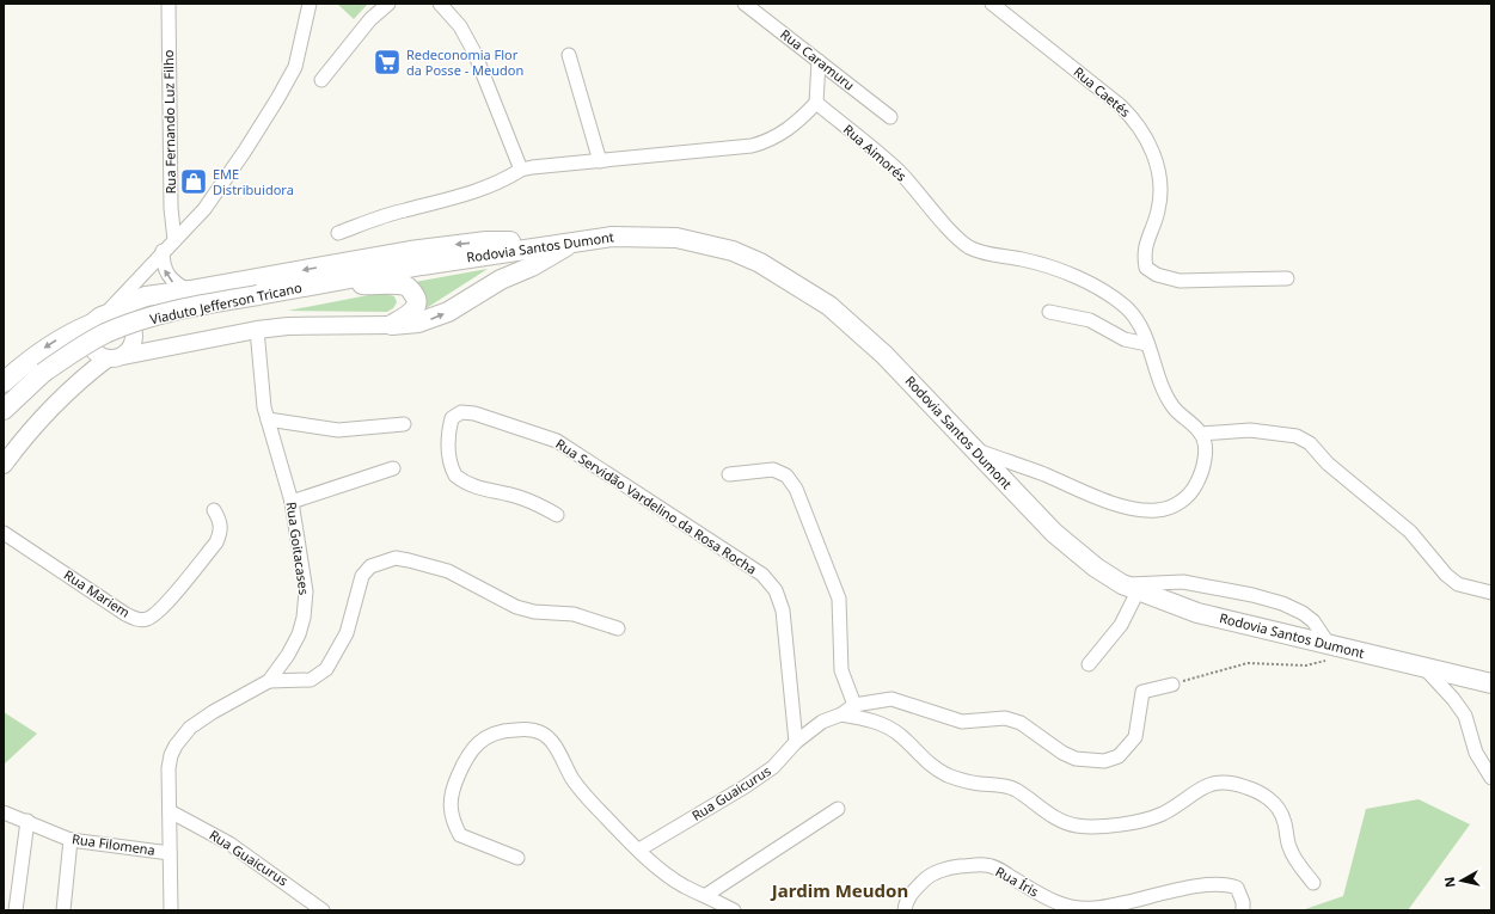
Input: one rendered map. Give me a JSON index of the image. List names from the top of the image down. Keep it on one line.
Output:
{"streets":{"highway":["Rodovia Santos Dumont","Viaduto Jefferson Tricano"],"street":["Rua Caramuru","Rua Caetés","Rua Fernando Luz Filho","Rua Aimorés","Rua Servidão Vardelino da Rosa Rocha","Rua Goitacases","Rua Mariem","Rua Guaicurus","Rua Filomena","Rua Íris"]},"crossings":[["Rodovia Santos Dumont","Viaduto Jefferson Tricano"],["Rua Servidão Vardelino da Rosa Rocha","Rua Guaicurus"],["Rua Goitacases","Rua Guaicurus"],["Rua Goitacases","Rua Filomena"]],"districts":["Jardim Meudon"],"places":{"supermarket":["Redeconomia Flor da Posse - Meudon"],"shop":["EME Distribuidora"]},"north":"left"}
